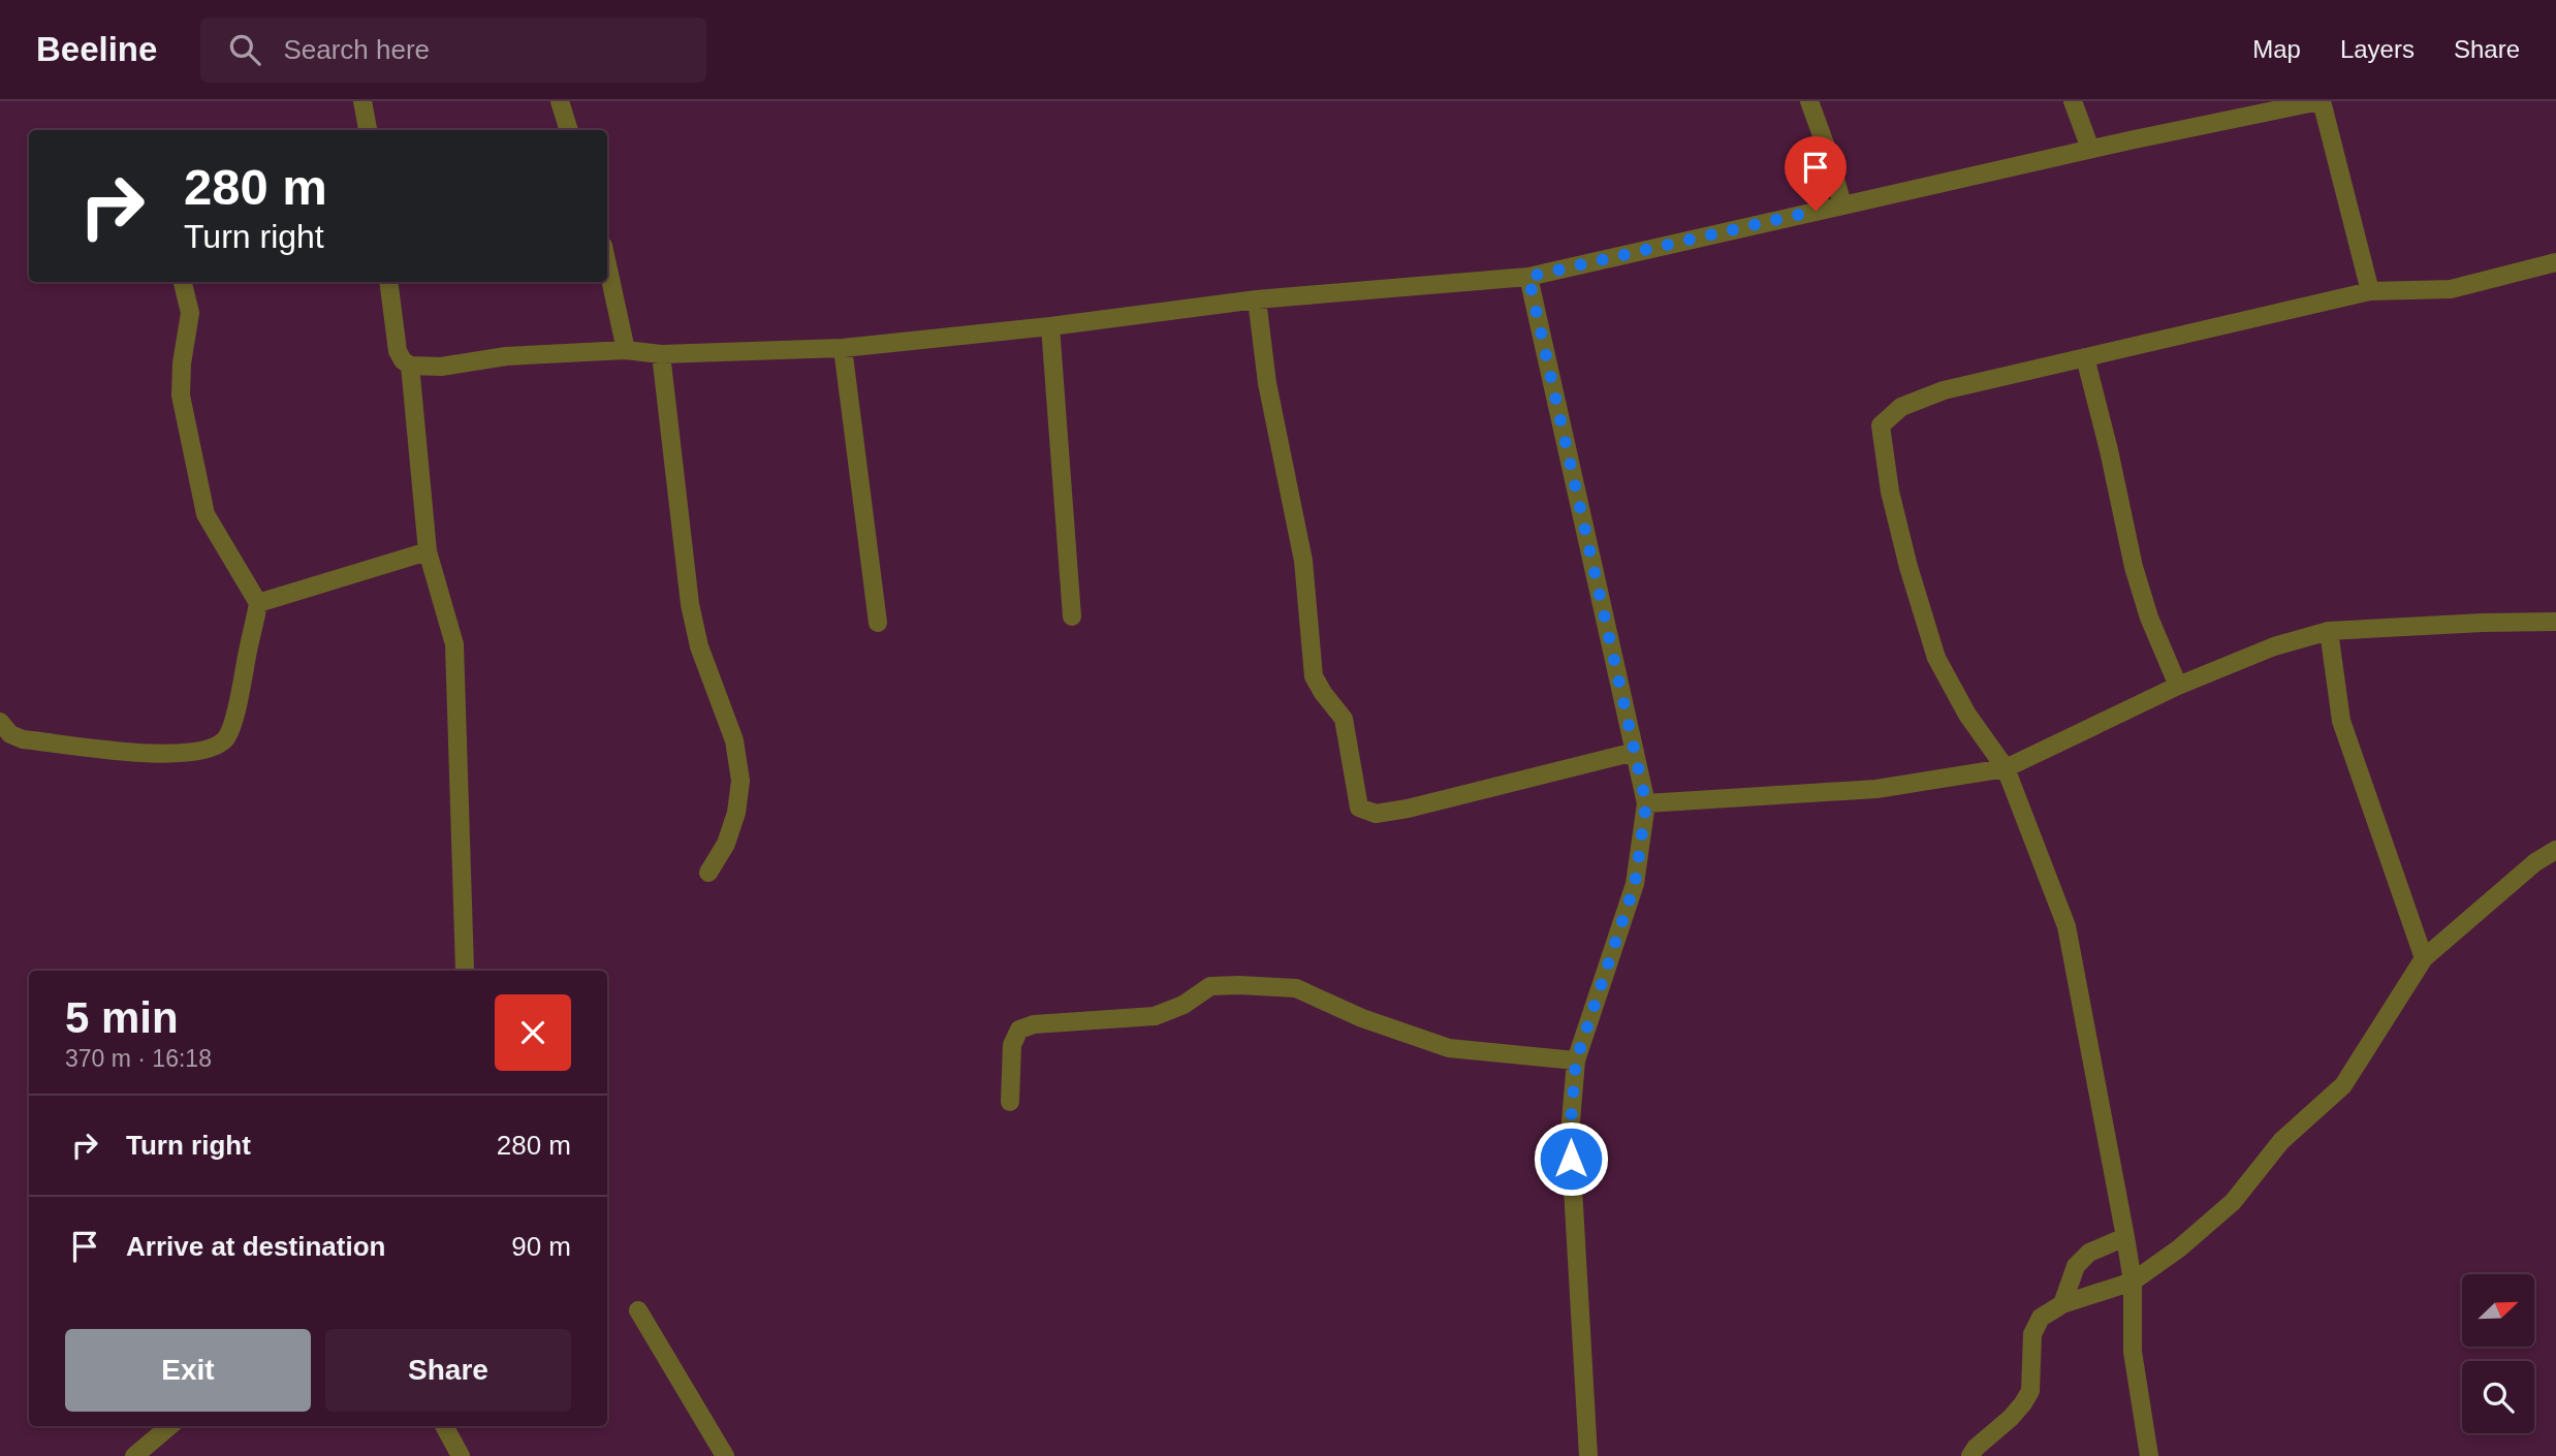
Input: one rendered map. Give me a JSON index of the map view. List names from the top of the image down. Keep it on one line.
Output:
{"north":"top right","page":{"header":"Beeline","search":"Search here","nav":["Map","Layers","Share"],"turn":["280 m","Turn right"],"heading":["5 min","370 m · 16:18"],"list":[{"name":"Turn right","value":"280 m"},{"name":"Arrive at destination","value":"90 m"}],"buttons":["Exit","Share"]}}
